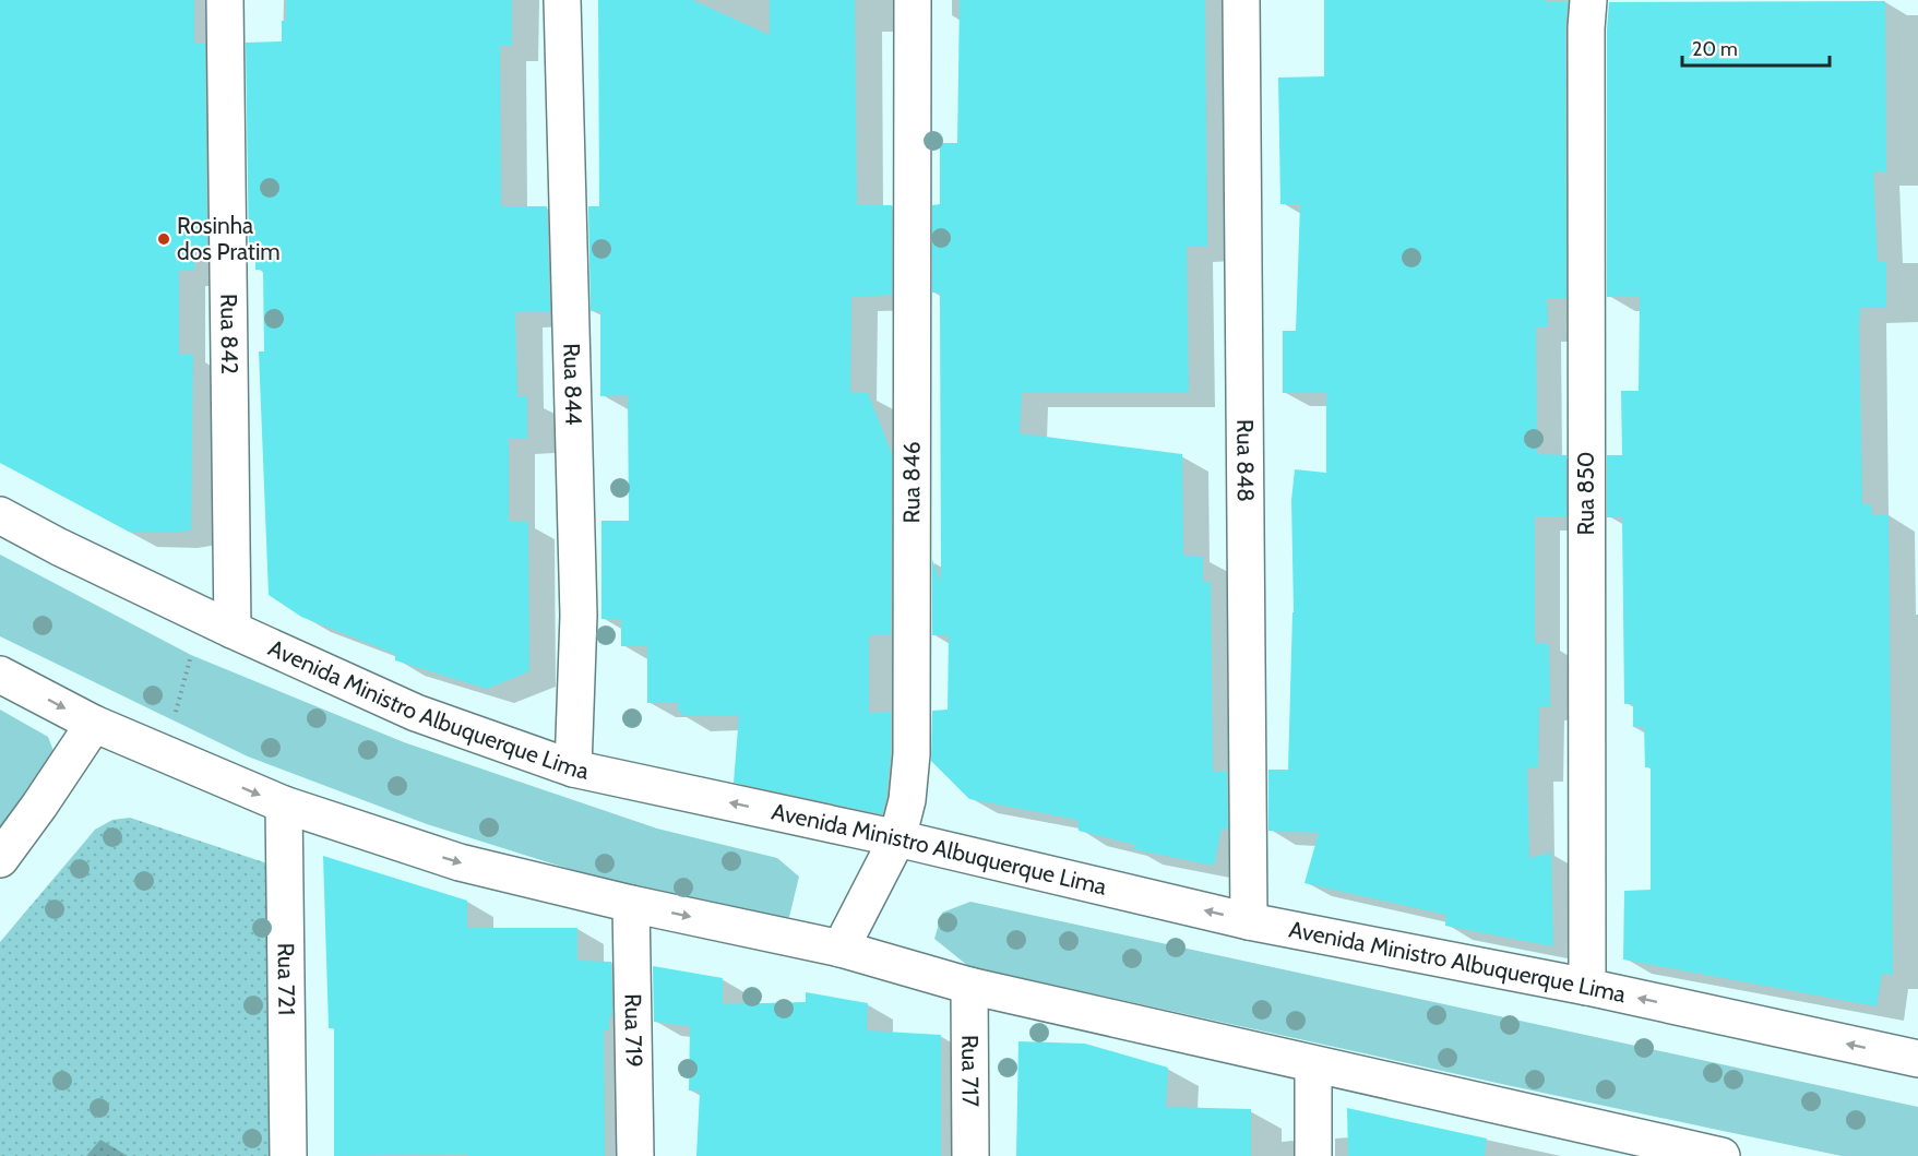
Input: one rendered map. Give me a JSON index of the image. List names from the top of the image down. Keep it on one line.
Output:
{"streets":{"street":["Rua 842","Rua 844","Rua 848","Rua 846","Rua 850","Avenida Ministro Albuquerque Lima","Rua 721","Rua 719","Rua 717"]},"crossings":[["Rua 842","Avenida Ministro Albuquerque Lima"],["Rua 844","Avenida Ministro Albuquerque Lima"],["Rua 848","Avenida Ministro Albuquerque Lima"],["Rua 846","Avenida Ministro Albuquerque Lima"],["Rua 850","Avenida Ministro Albuquerque Lima"]],"places":["Rosinha dos Pratim"],"scale_bar":"20 m"}
